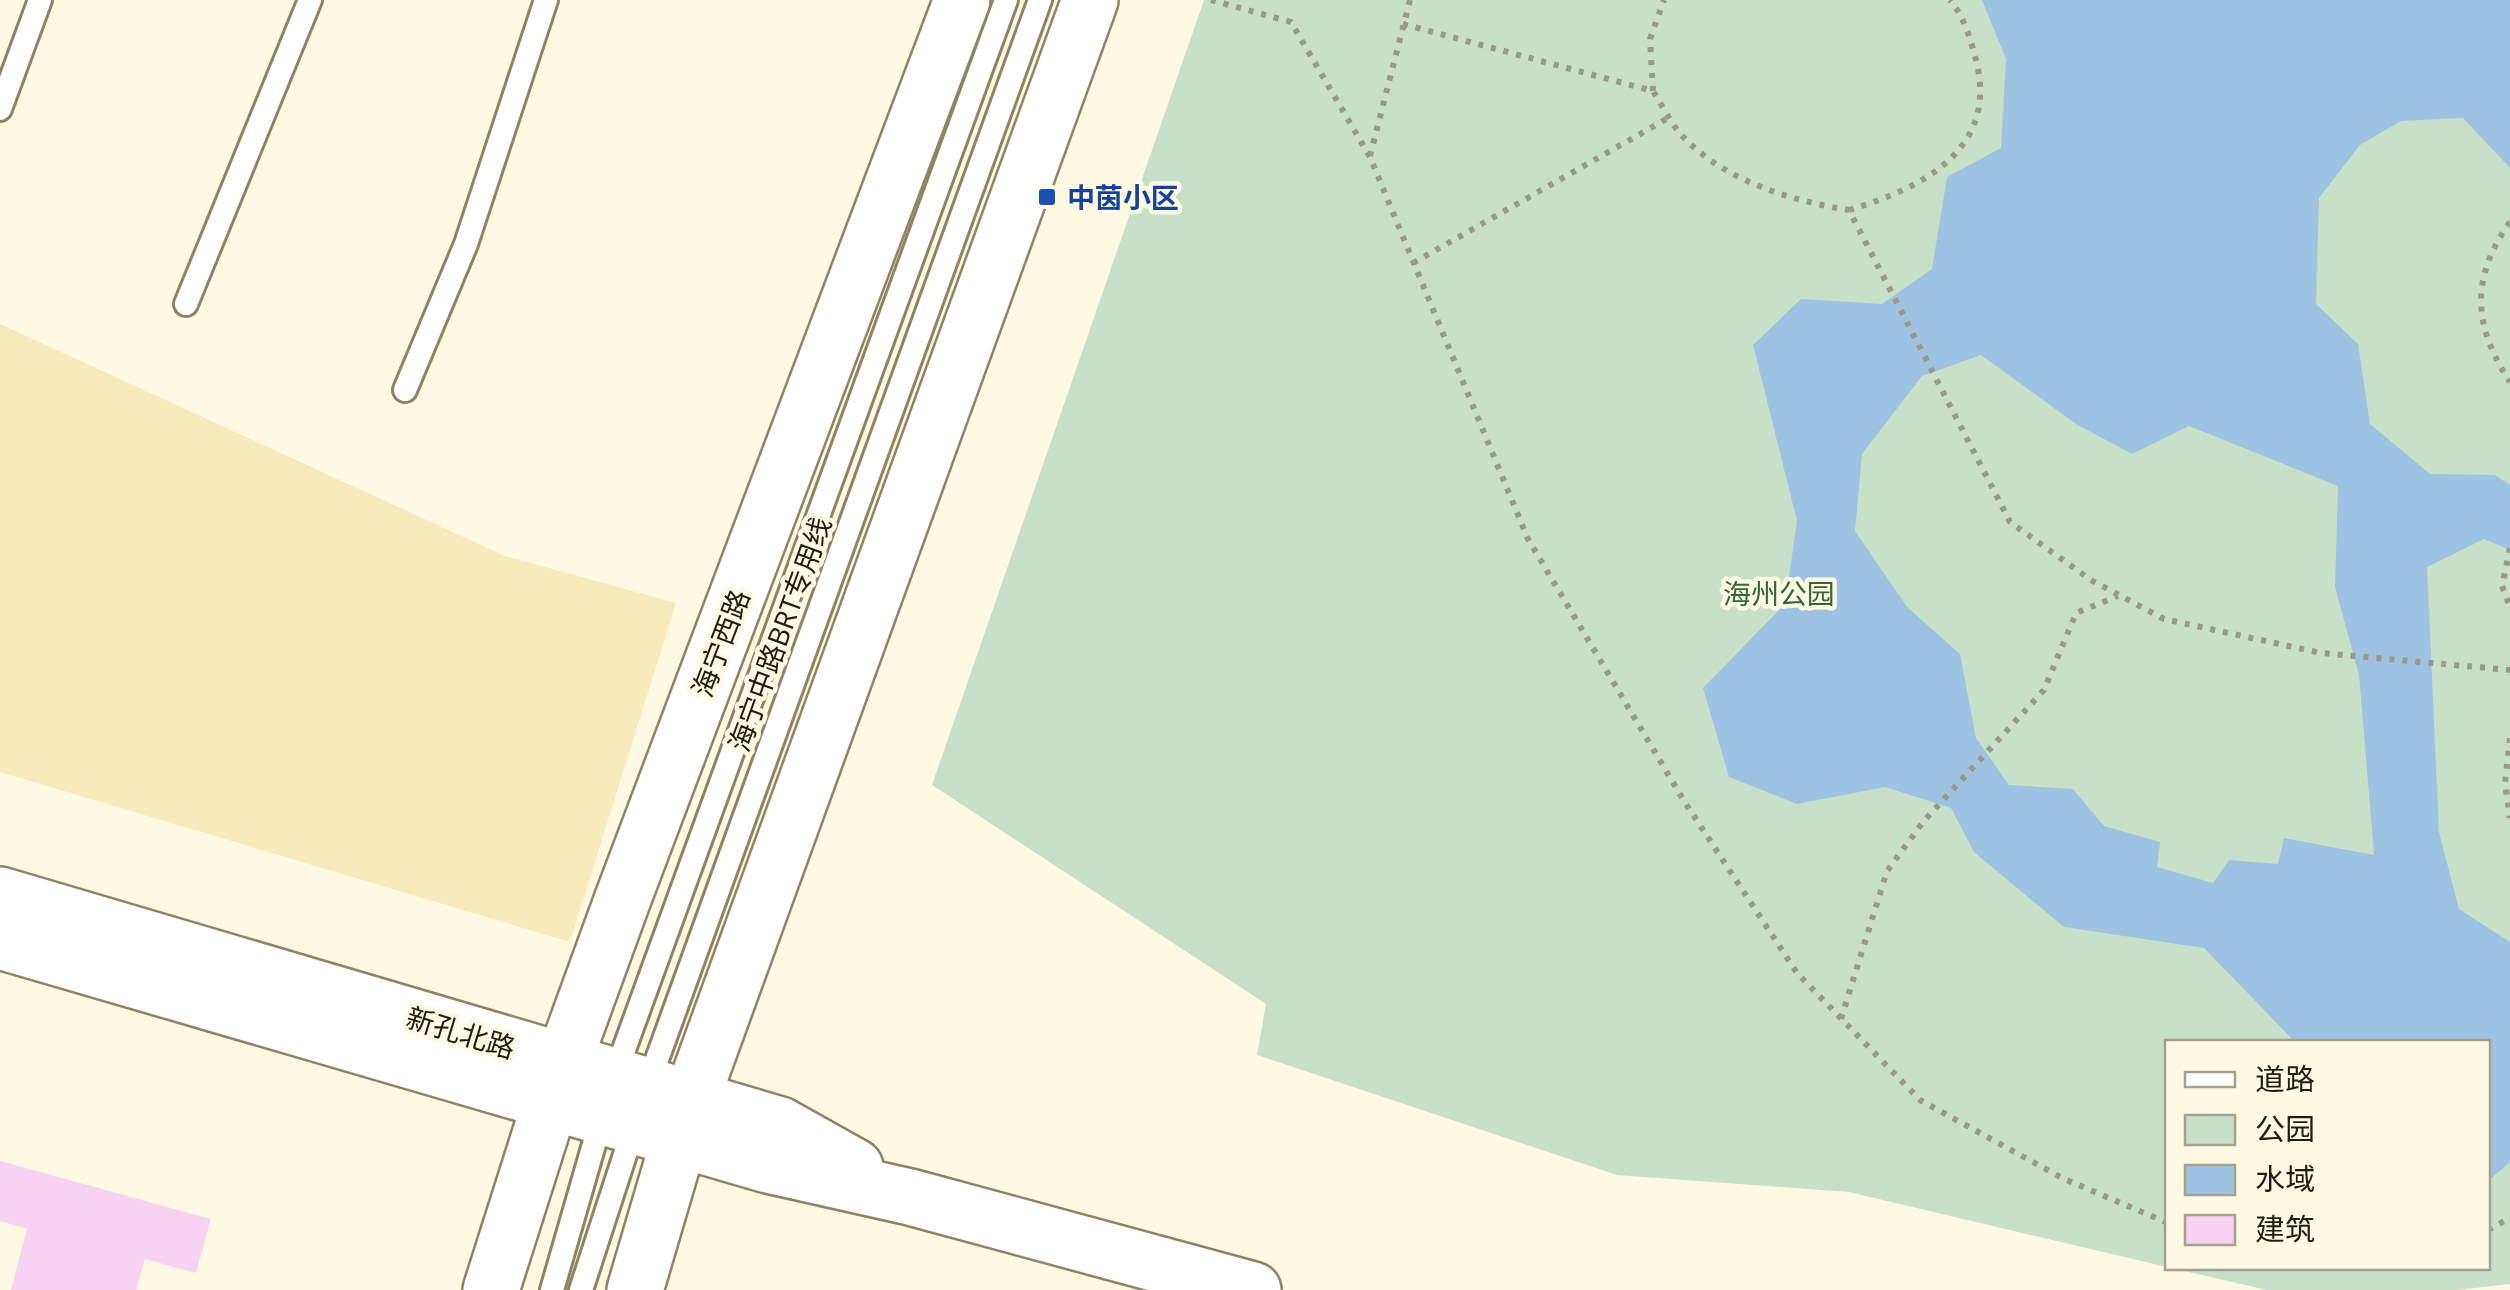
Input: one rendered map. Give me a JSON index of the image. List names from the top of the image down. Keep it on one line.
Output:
{"streets":{"main road":["海宁西路","新孔北路"],"lane":["海宁中路BRT专用线"]},"crossings":[["海宁中路BRT专用线","海宁西路"],["海宁中路BRT专用线","新孔北路"],["海宁西路","新孔北路"]],"parks":["海州公园"],"places":{"transit":["中茵小区"]},"legend":["道路","公园","水域","建筑"]}
